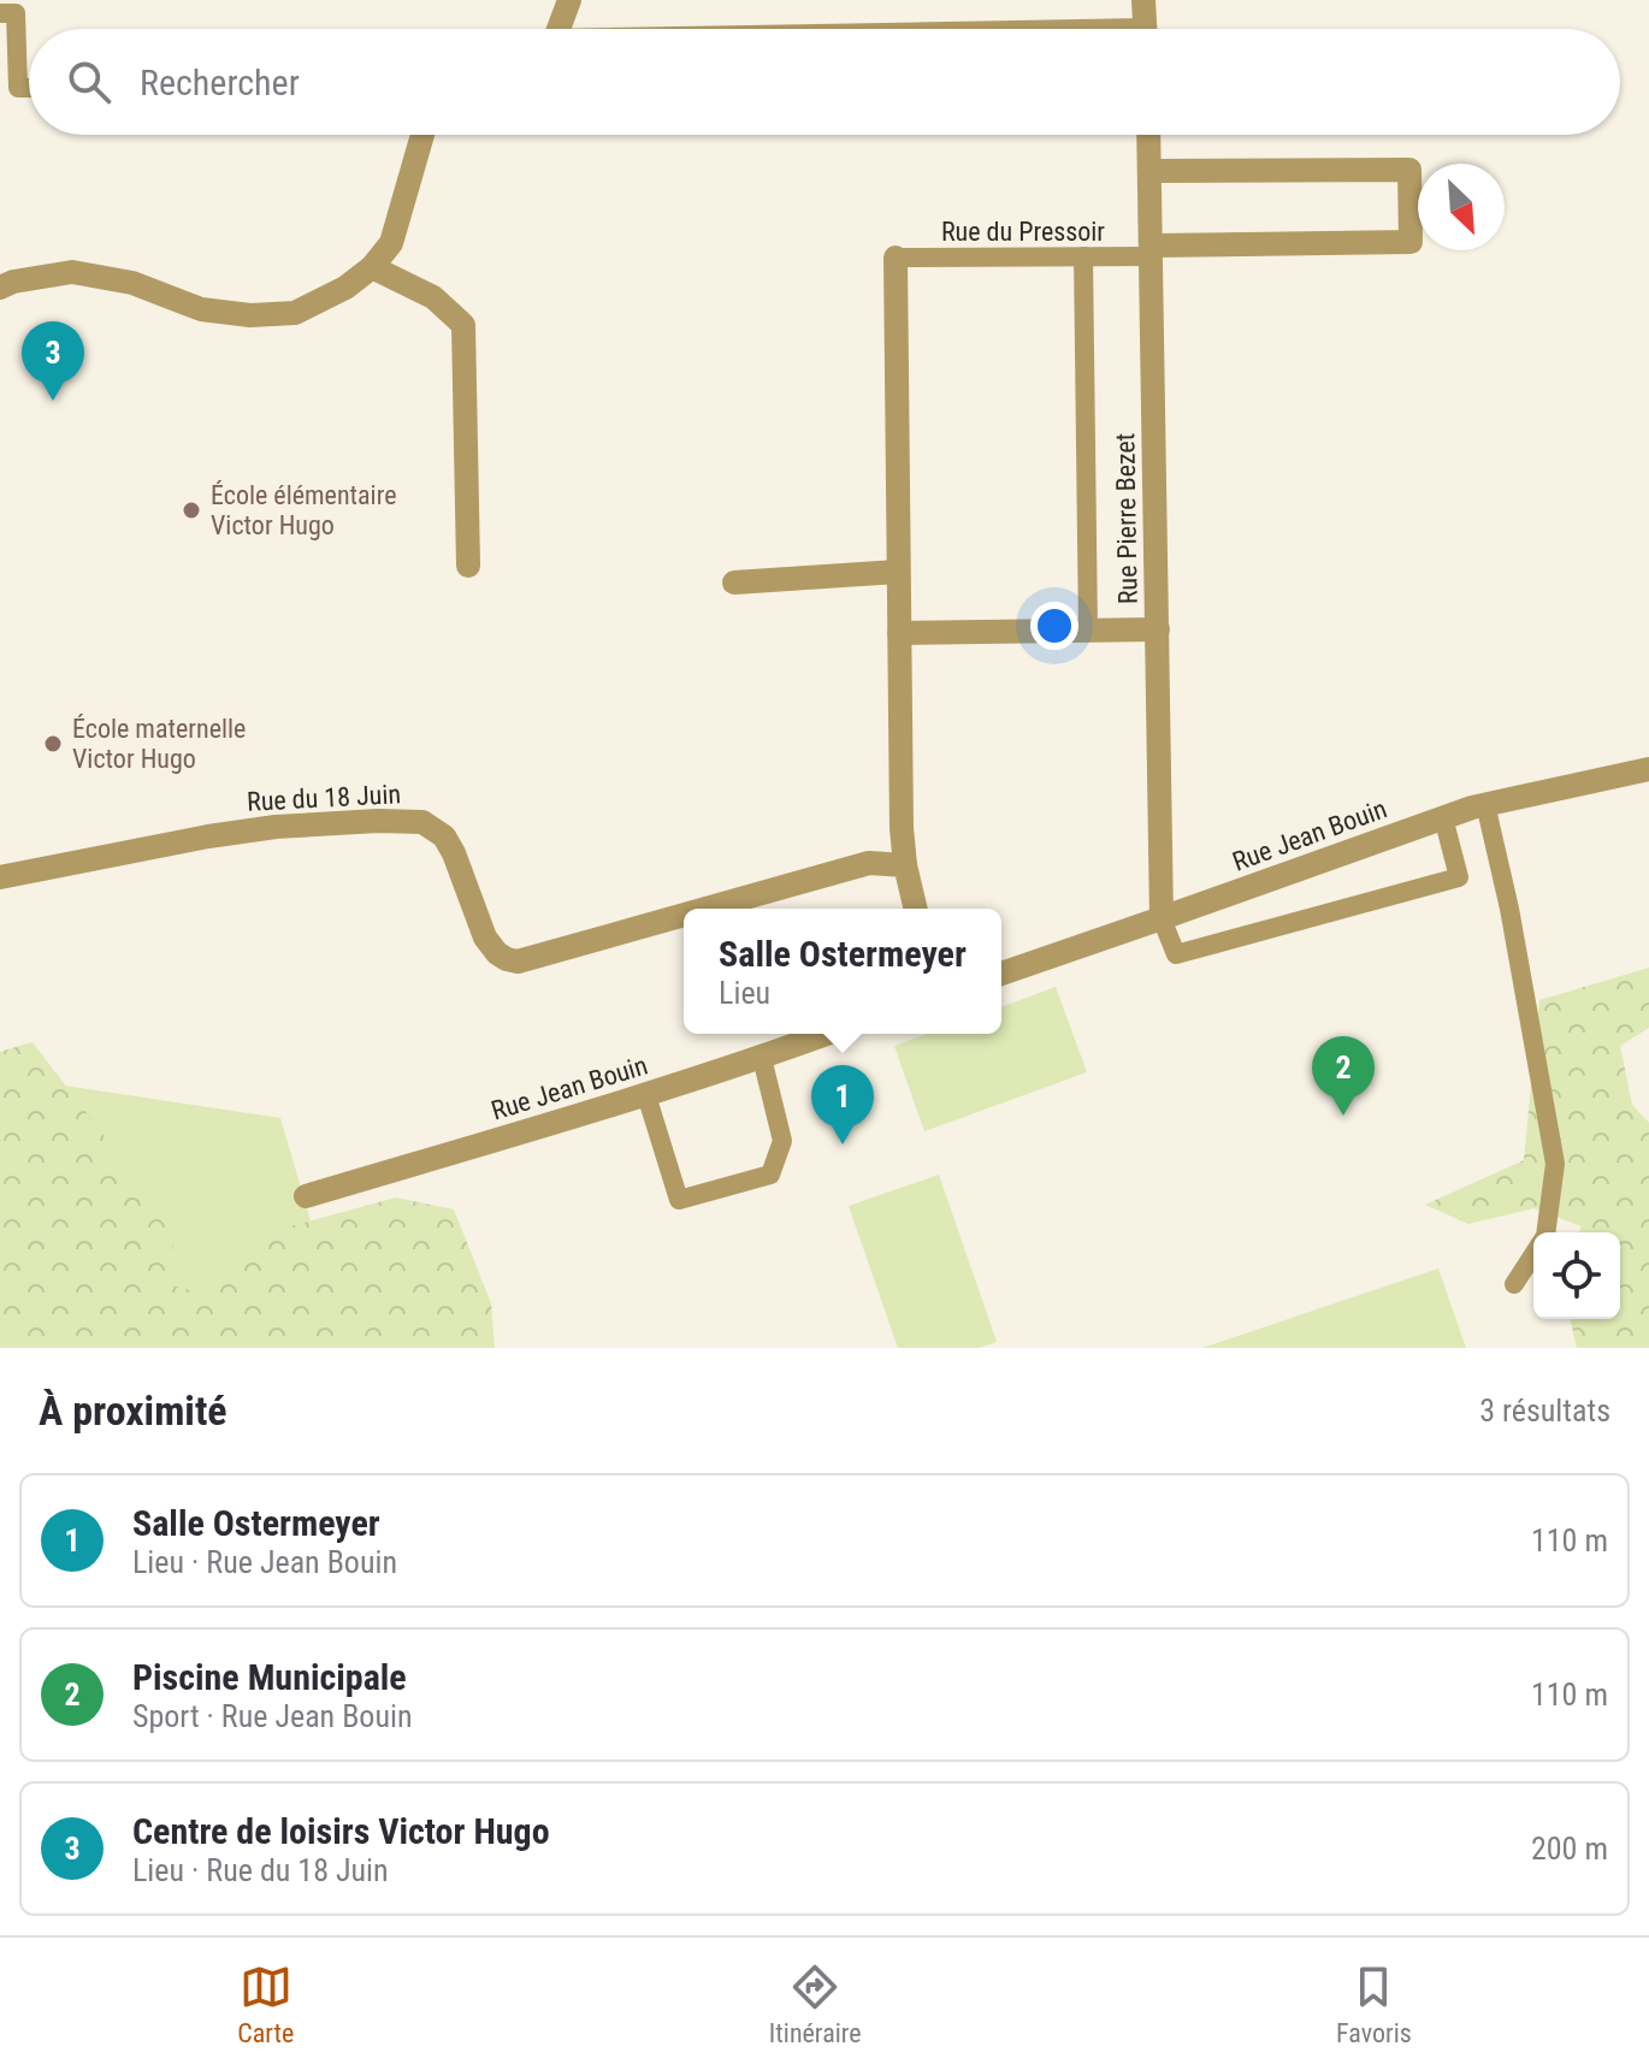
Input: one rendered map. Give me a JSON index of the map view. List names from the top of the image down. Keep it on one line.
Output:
{"streets":{"street":["Rue Pierre Bezet","Rue du 18 Juin","Rue Jean Bouin"],"lane":["Rue du Pressoir"]},"crossings":[["Rue du Pressoir","Rue Pierre Bezet"],["Rue Pierre Bezet","Rue Jean Bouin"]],"places":["École élémentaire Victor Hugo","École maternelle Victor Hugo"],"north":"bottom right","page":{"search":"Rechercher","pins":["3","2","1"],"popup":["Salle Ostermeyer","Lieu"],"heading":["À proximité","3 résultats"],"list":[{"mark":"1","name":"Salle Ostermeyer","note":"Lieu · Rue Jean Bouin","value":"110 m"},{"mark":"2","name":"Piscine Municipale","note":"Sport · Rue Jean Bouin","value":"110 m"},{"mark":"3","name":"Centre de loisirs Victor Hugo","note":"Lieu · Rue du 18 Juin","value":"200 m"}],"nav":["Carte","Itinéraire","Favoris"]}}
